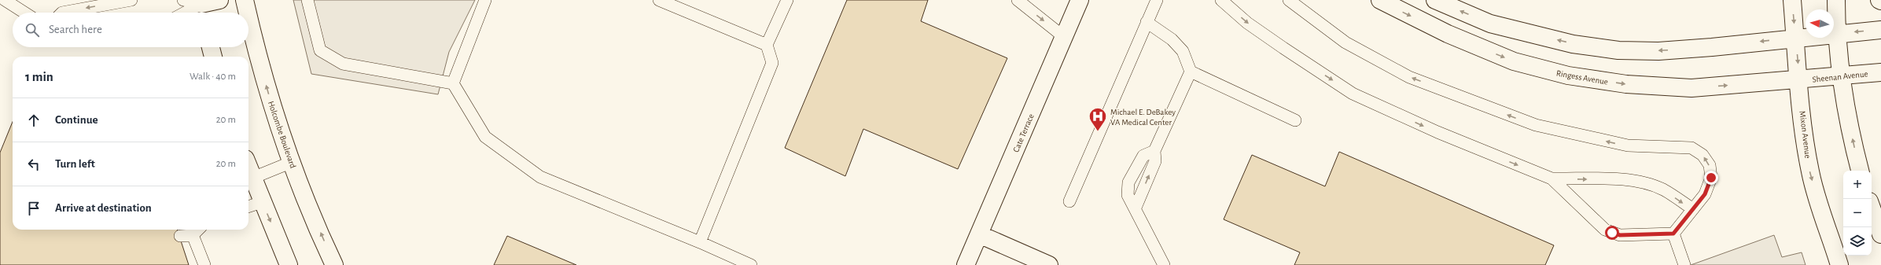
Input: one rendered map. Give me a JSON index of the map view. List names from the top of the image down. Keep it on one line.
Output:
{"streets":{"street":["Sheenan Avenue","Ringess Avenue","Cate Terrace","Holcombe Boulevard","Mixon Avenue"]},"crossings":[["Sheenan Avenue","Ringess Avenue"],["Sheenan Avenue","Mixon Avenue"],["Ringess Avenue","Mixon Avenue"]],"places":{"hospital":["Michael E. DeBakey VA Medical Center"]},"north":"left","page":{"search":"Search here","heading":["1 min","Walk · 40 m"],"list":[["Continue","20 m"],["Turn left","20 m"],"Arrive at destination"],"map_buttons":["+","−"]}}
